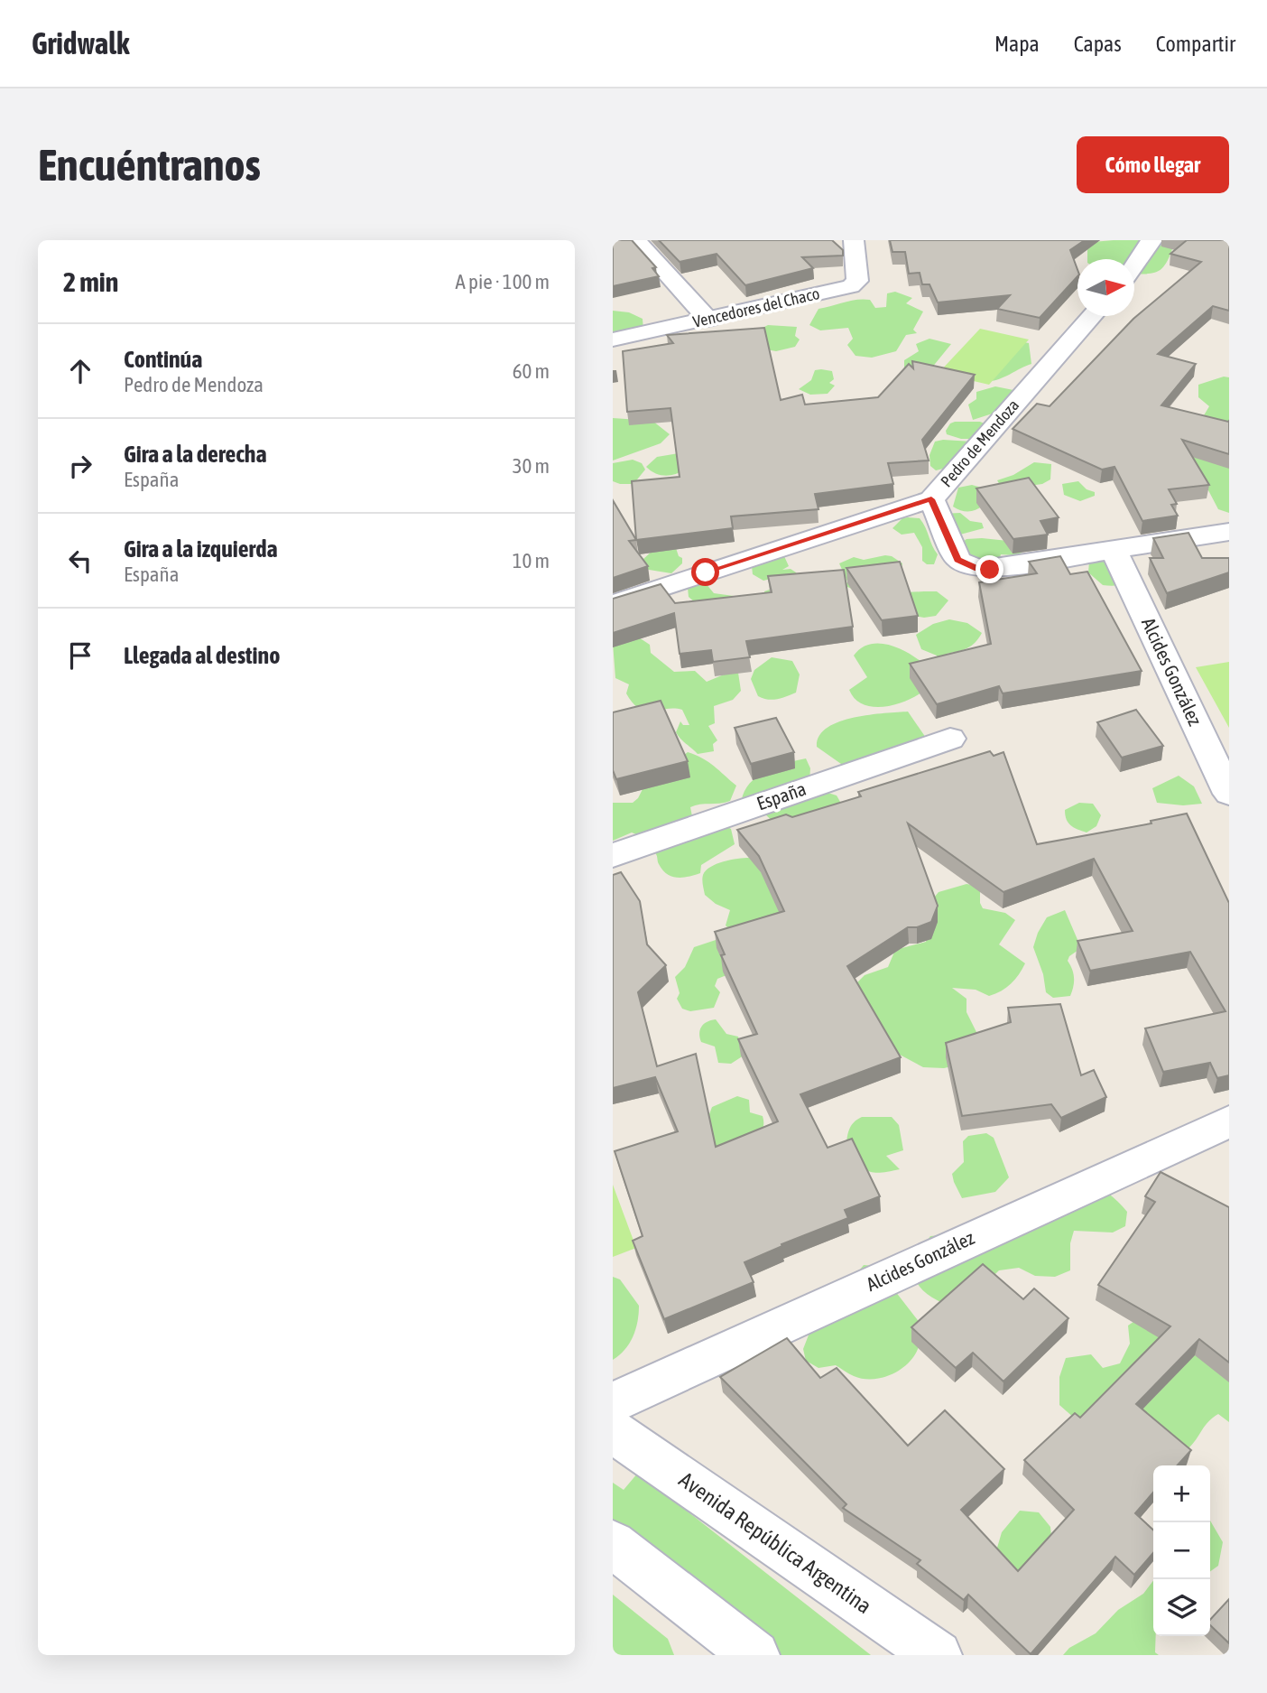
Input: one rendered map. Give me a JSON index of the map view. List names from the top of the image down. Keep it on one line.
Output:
{"streets":{"street":["Vencedores del Chaco","Pedro de Mendoza","Alcides González","España","Avenida República Argentina"]},"north":"right","page":{"header":"Gridwalk","nav":["Mapa","Capas","Compartir"],"buttons":"Cómo llegar","title":"Encuéntranos","heading":["2 min","A pie · 100 m"],"list":[["Continúa","Pedro de Mendoza","60 m"],["Gira a la derecha","España","30 m"],["Gira a la izquierda","España","10 m"],"Llegada al destino"],"map_buttons":["+","−"]}}
